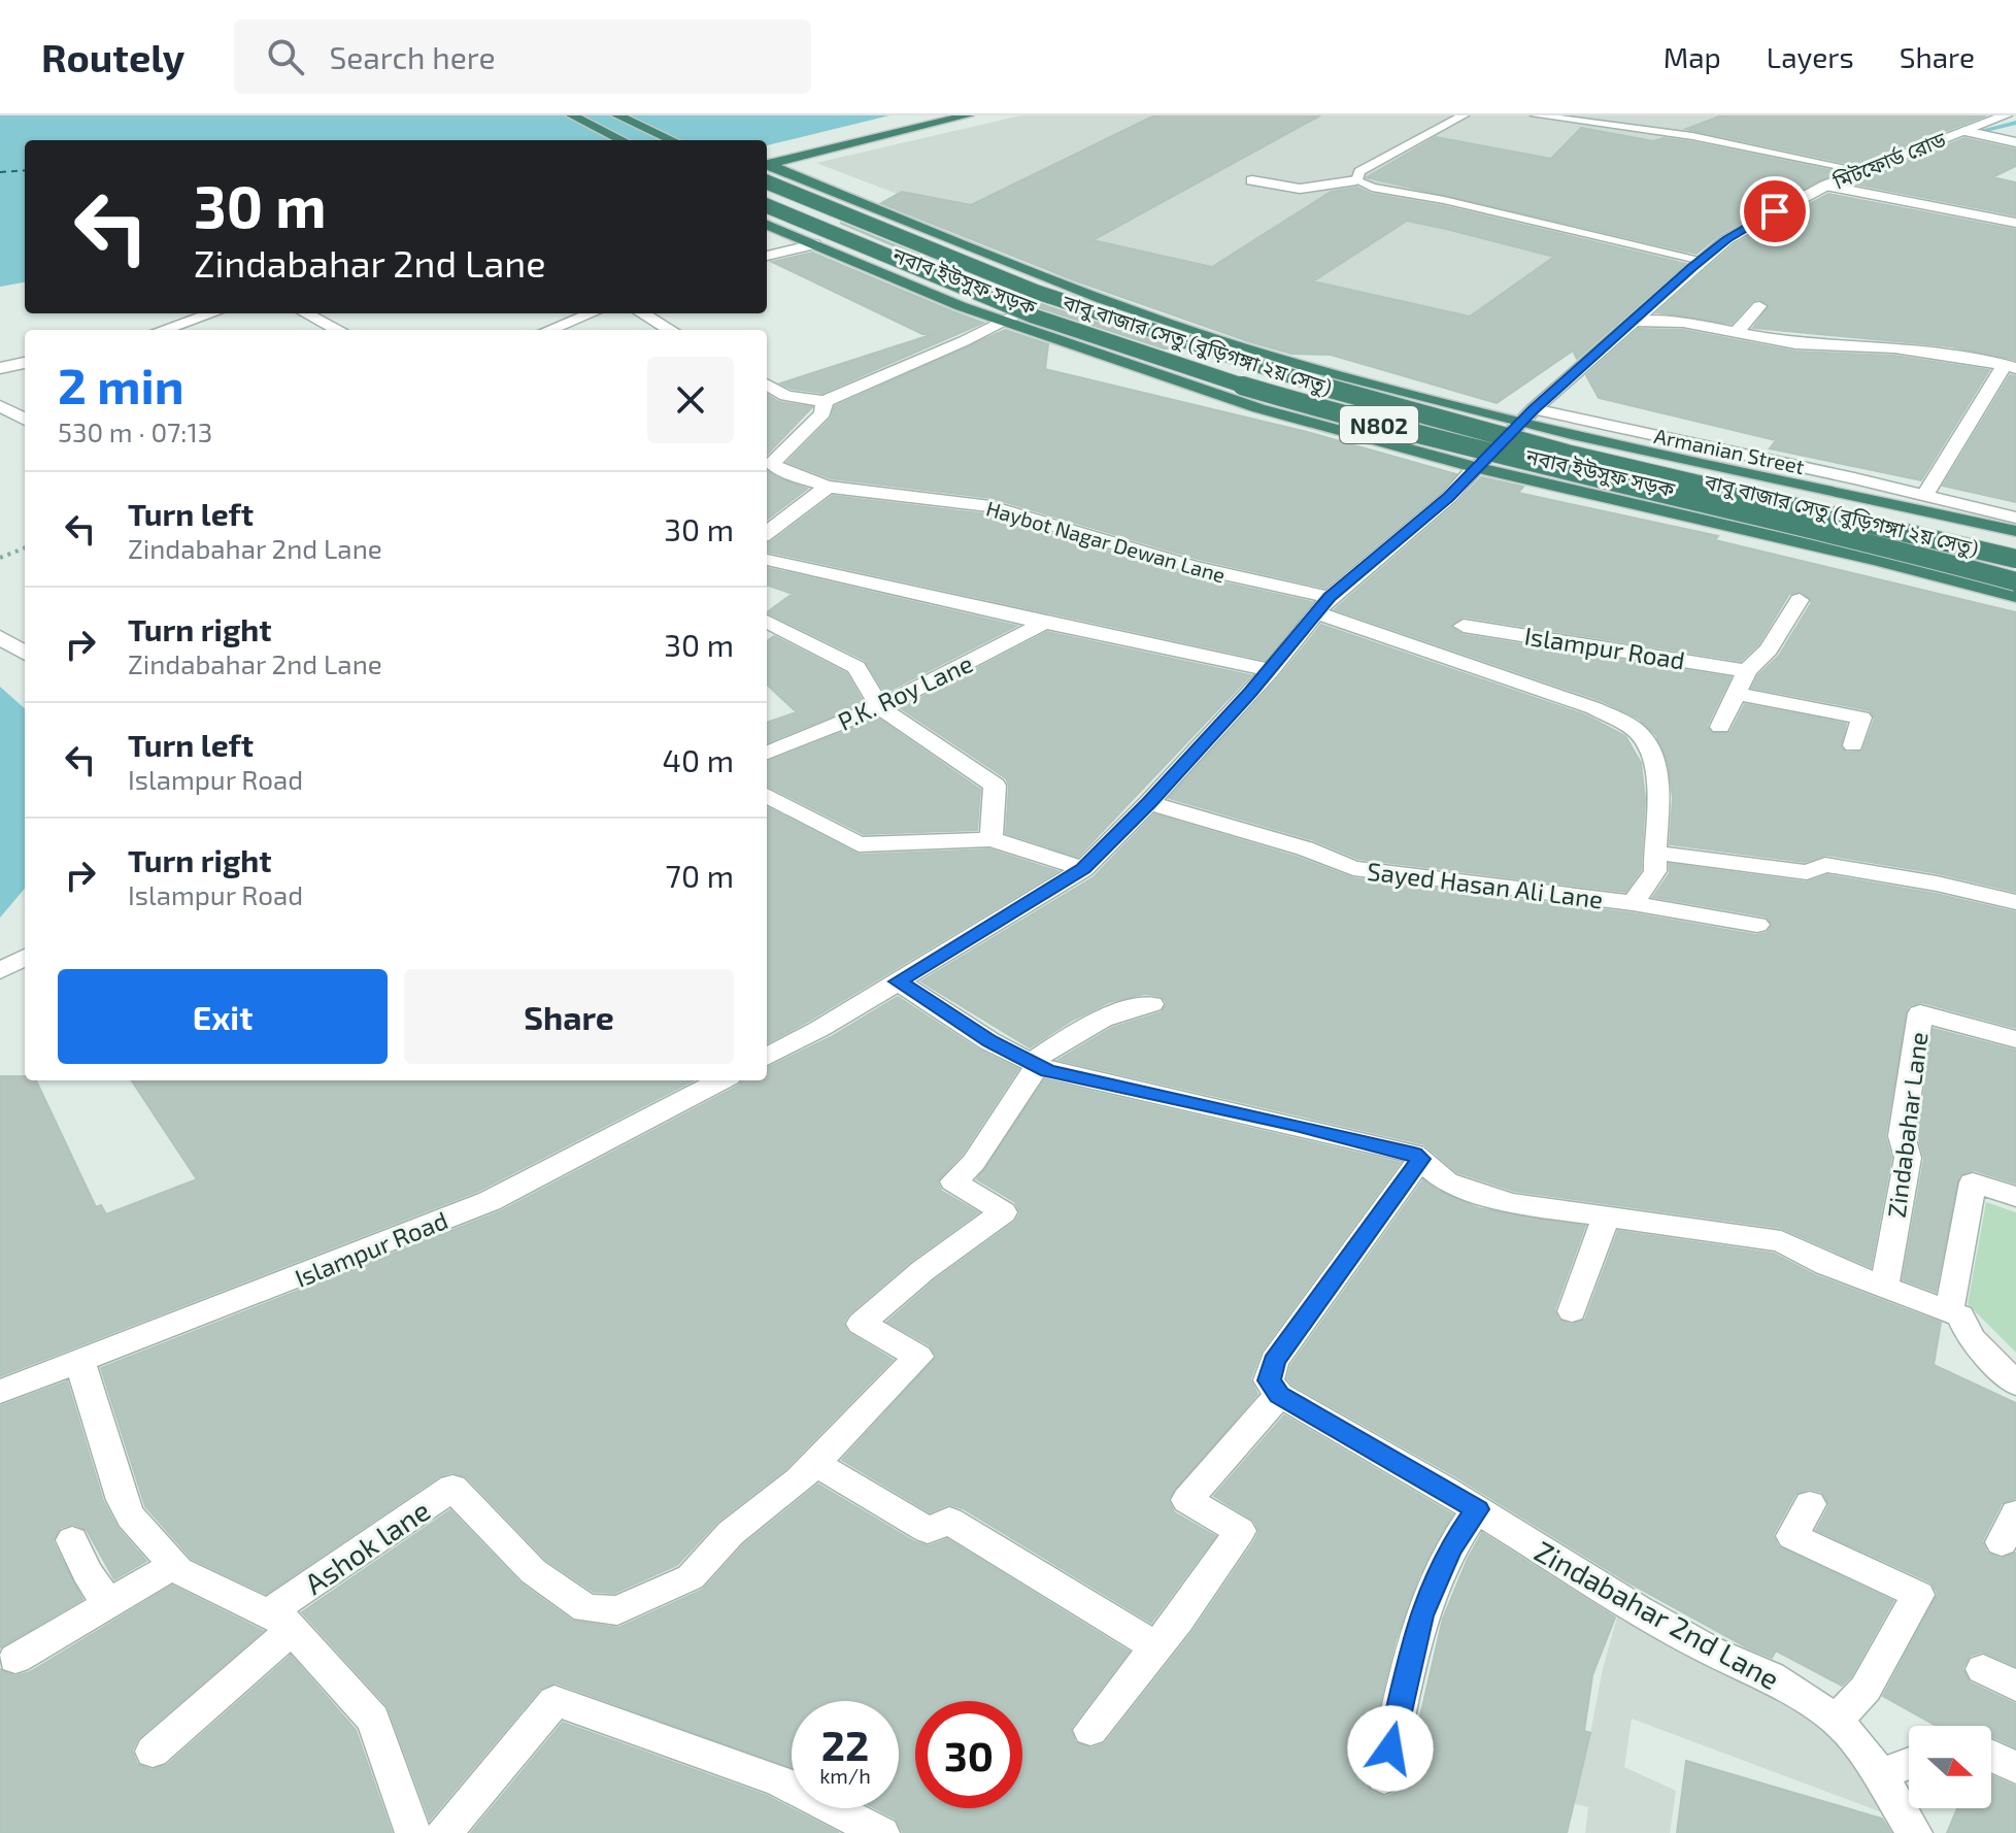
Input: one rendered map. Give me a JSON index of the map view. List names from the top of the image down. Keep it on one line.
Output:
{"streets":{"highway":["নবাব ইউসুফ সড়ক","বাবু বাজার সেতু (বুড়িগঙ্গা ২য় সেতু)","N802"],"street":["মিটফোর্ড রোড","Armanian Street","Haybot Nagar Dewan Lane","Islampur Road","P.K. Roy Lane","Sayed Hasan Ali Lane","Zindabahar Lane","Ashok lane","Zindabahar 2nd Lane"]},"crossings":[["মিটফোর্ড রোড","নবাব ইউসুফ সড়ক"],["মিটফোর্ড রোড","Armanian Street"],["নবাব ইউসুফ সড়ক","Armanian Street"],["Haybot Nagar Dewan Lane","Sayed Hasan Ali Lane"],["Islampur Road","Ashok lane"]],"north":"right","page":{"header":"Routely","search":"Search here","nav":["Map","Layers","Share"],"turn":["30 m","Zindabahar 2nd Lane"],"heading":["2 min","530 m · 07:13"],"list":[{"name":"Turn left","note":"Zindabahar 2nd Lane","value":"30 m"},{"name":"Turn right","note":"Zindabahar 2nd Lane","value":"30 m"},{"name":"Turn left","note":"Islampur Road","value":"40 m"},{"name":"Turn right","note":"Islampur Road","value":"70 m"}],"buttons":["Exit","Share"],"speed":"22 km/h","limit":"30"}}
